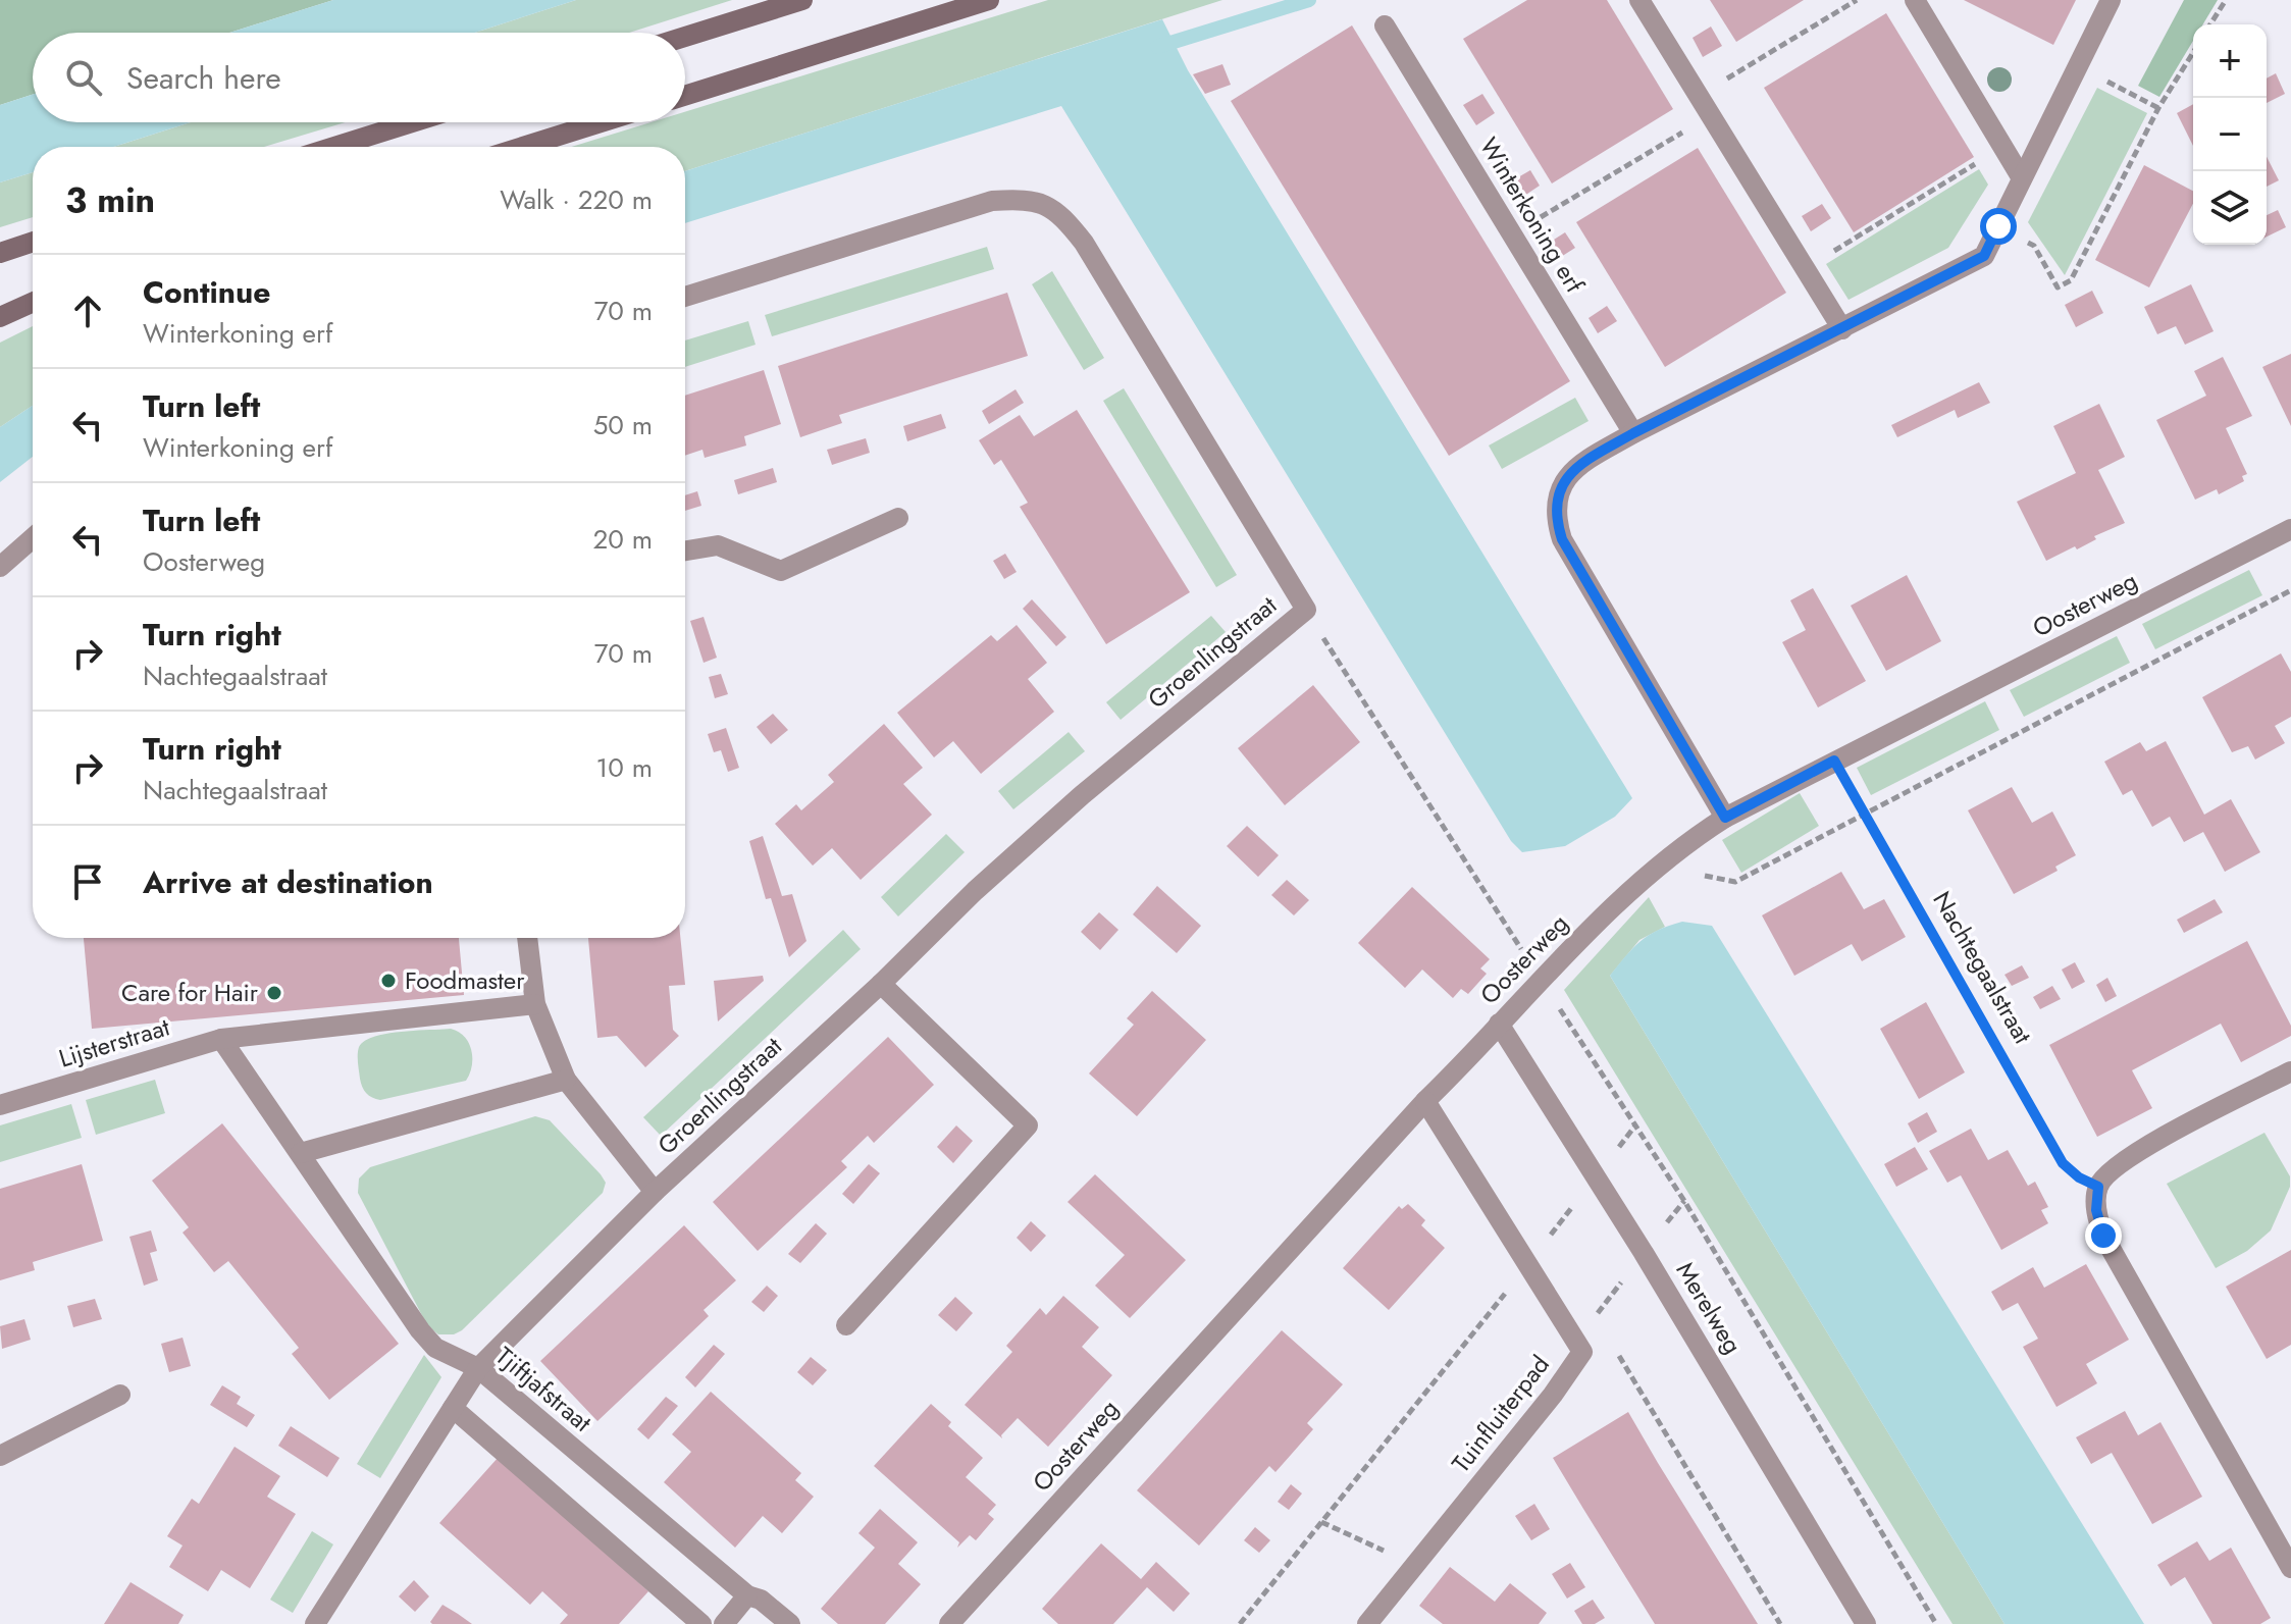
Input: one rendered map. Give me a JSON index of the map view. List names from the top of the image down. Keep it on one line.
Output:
{"streets":{"street":["Winterkoning erf","Oosterweg","Groenlingstraat","Lijsterstraat","Merelweg","Tjiftjafstraat","Tuinfluiterpad"],"path":["Nachtegaalstraat"]},"crossings":[["Oosterweg","Nachtegaalstraat"],["Oosterweg","Merelweg"],["Oosterweg","Tuinfluiterpad"],["Groenlingstraat","Lijsterstraat"],["Groenlingstraat","Tjiftjafstraat"],["Lijsterstraat","Tjiftjafstraat"]],"places":["Foodmaster","Care for Hair"],"page":{"map_buttons":["+","−"],"search":"Search here","heading":["3 min","Walk · 220 m"],"list":[["Continue","Winterkoning erf","70 m"],["Turn left","Winterkoning erf","50 m"],["Turn left","Oosterweg","20 m"],["Turn right","Nachtegaalstraat","70 m"],["Turn right","Nachtegaalstraat","10 m"],"Arrive at destination"]}}
